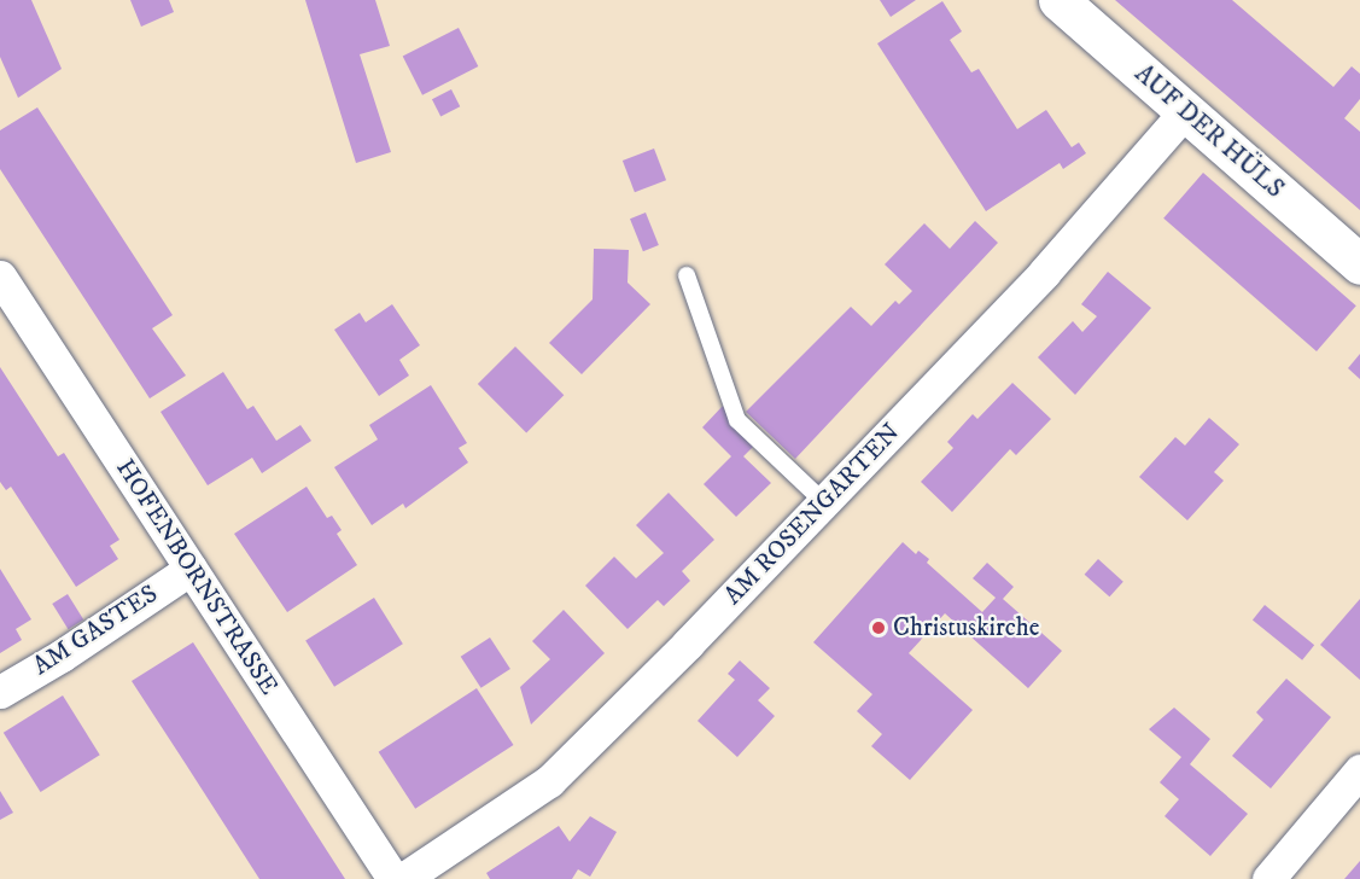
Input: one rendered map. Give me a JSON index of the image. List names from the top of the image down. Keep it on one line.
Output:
{"streets":{"street":["AUF DER HÜLS","AM ROSENGARTEN","HOFENBORNSTRASSE","AM GASTES"]},"crossings":[["AUF DER HÜLS","AM ROSENGARTEN"],["HOFENBORNSTRASSE","AM GASTES"]],"places":["Christuskirche"]}
